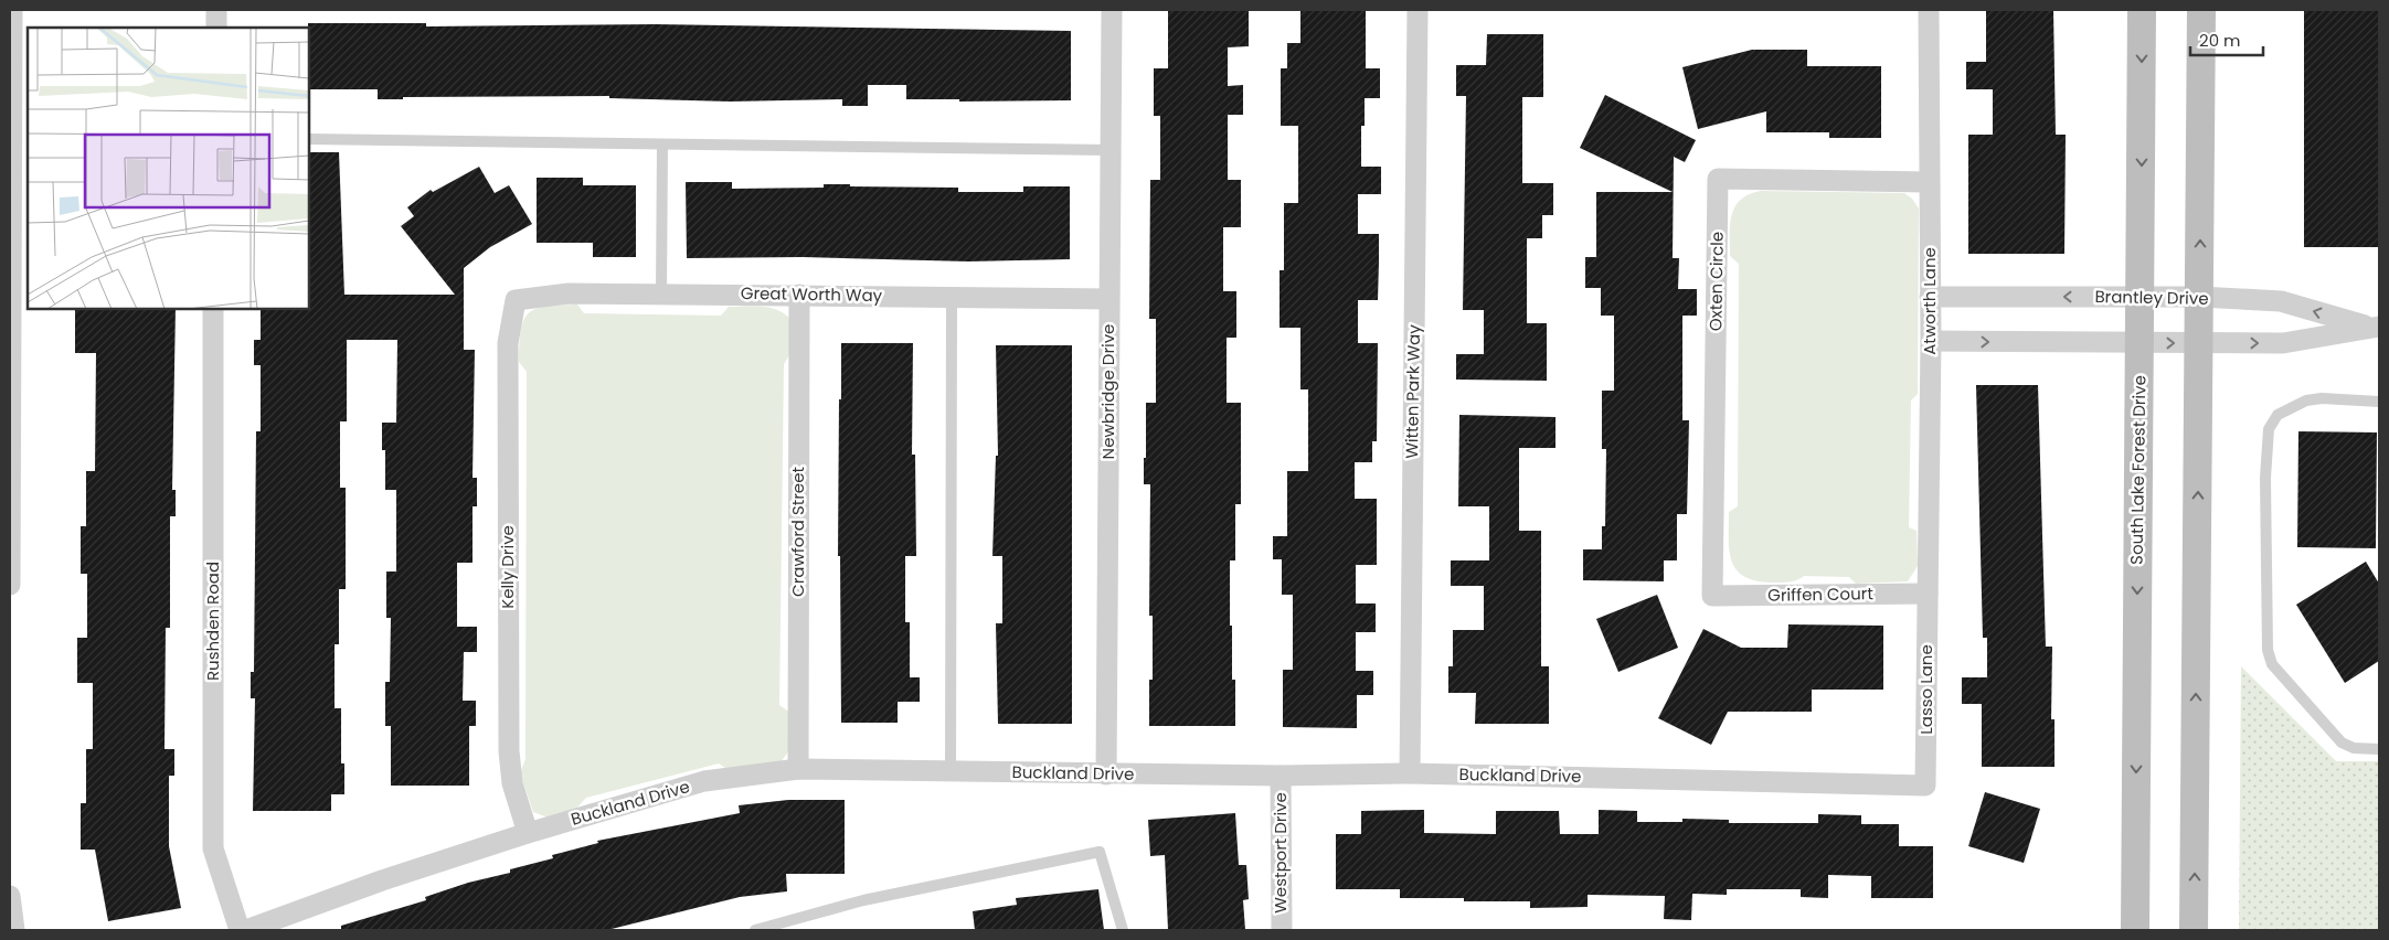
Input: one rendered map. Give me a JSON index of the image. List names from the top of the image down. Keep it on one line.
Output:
{"streets":{"main road":["South Lake Forest Drive"],"street":["Oxten Circle","Great Worth Way","Brantley Drive","Atworth Lane","Newbridge Drive","Witten Park Way","Crawford Street","Kelly Drive","Griffen Court","Rushden Road","Lasso Lane","Buckland Drive","Westport Drive"]},"crossings":[["Oxten Circle","Atworth Lane"],["Oxten Circle","Griffen Court"],["Great Worth Way","Newbridge Drive"],["Great Worth Way","Crawford Street"],["Great Worth Way","Kelly Drive"],["Brantley Drive","Atworth Lane"],["Brantley Drive","South Lake Forest Drive"],["Atworth Lane","Griffen Court"],["Atworth Lane","Lasso Lane"],["Newbridge Drive","Buckland Drive"],["Witten Park Way","Buckland Drive"],["Crawford Street","Buckland Drive"],["Kelly Drive","Buckland Drive"],["Griffen Court","Lasso Lane"],["Lasso Lane","Buckland Drive"],["Buckland Drive","Westport Drive"]],"scale_bar":"20 m"}
